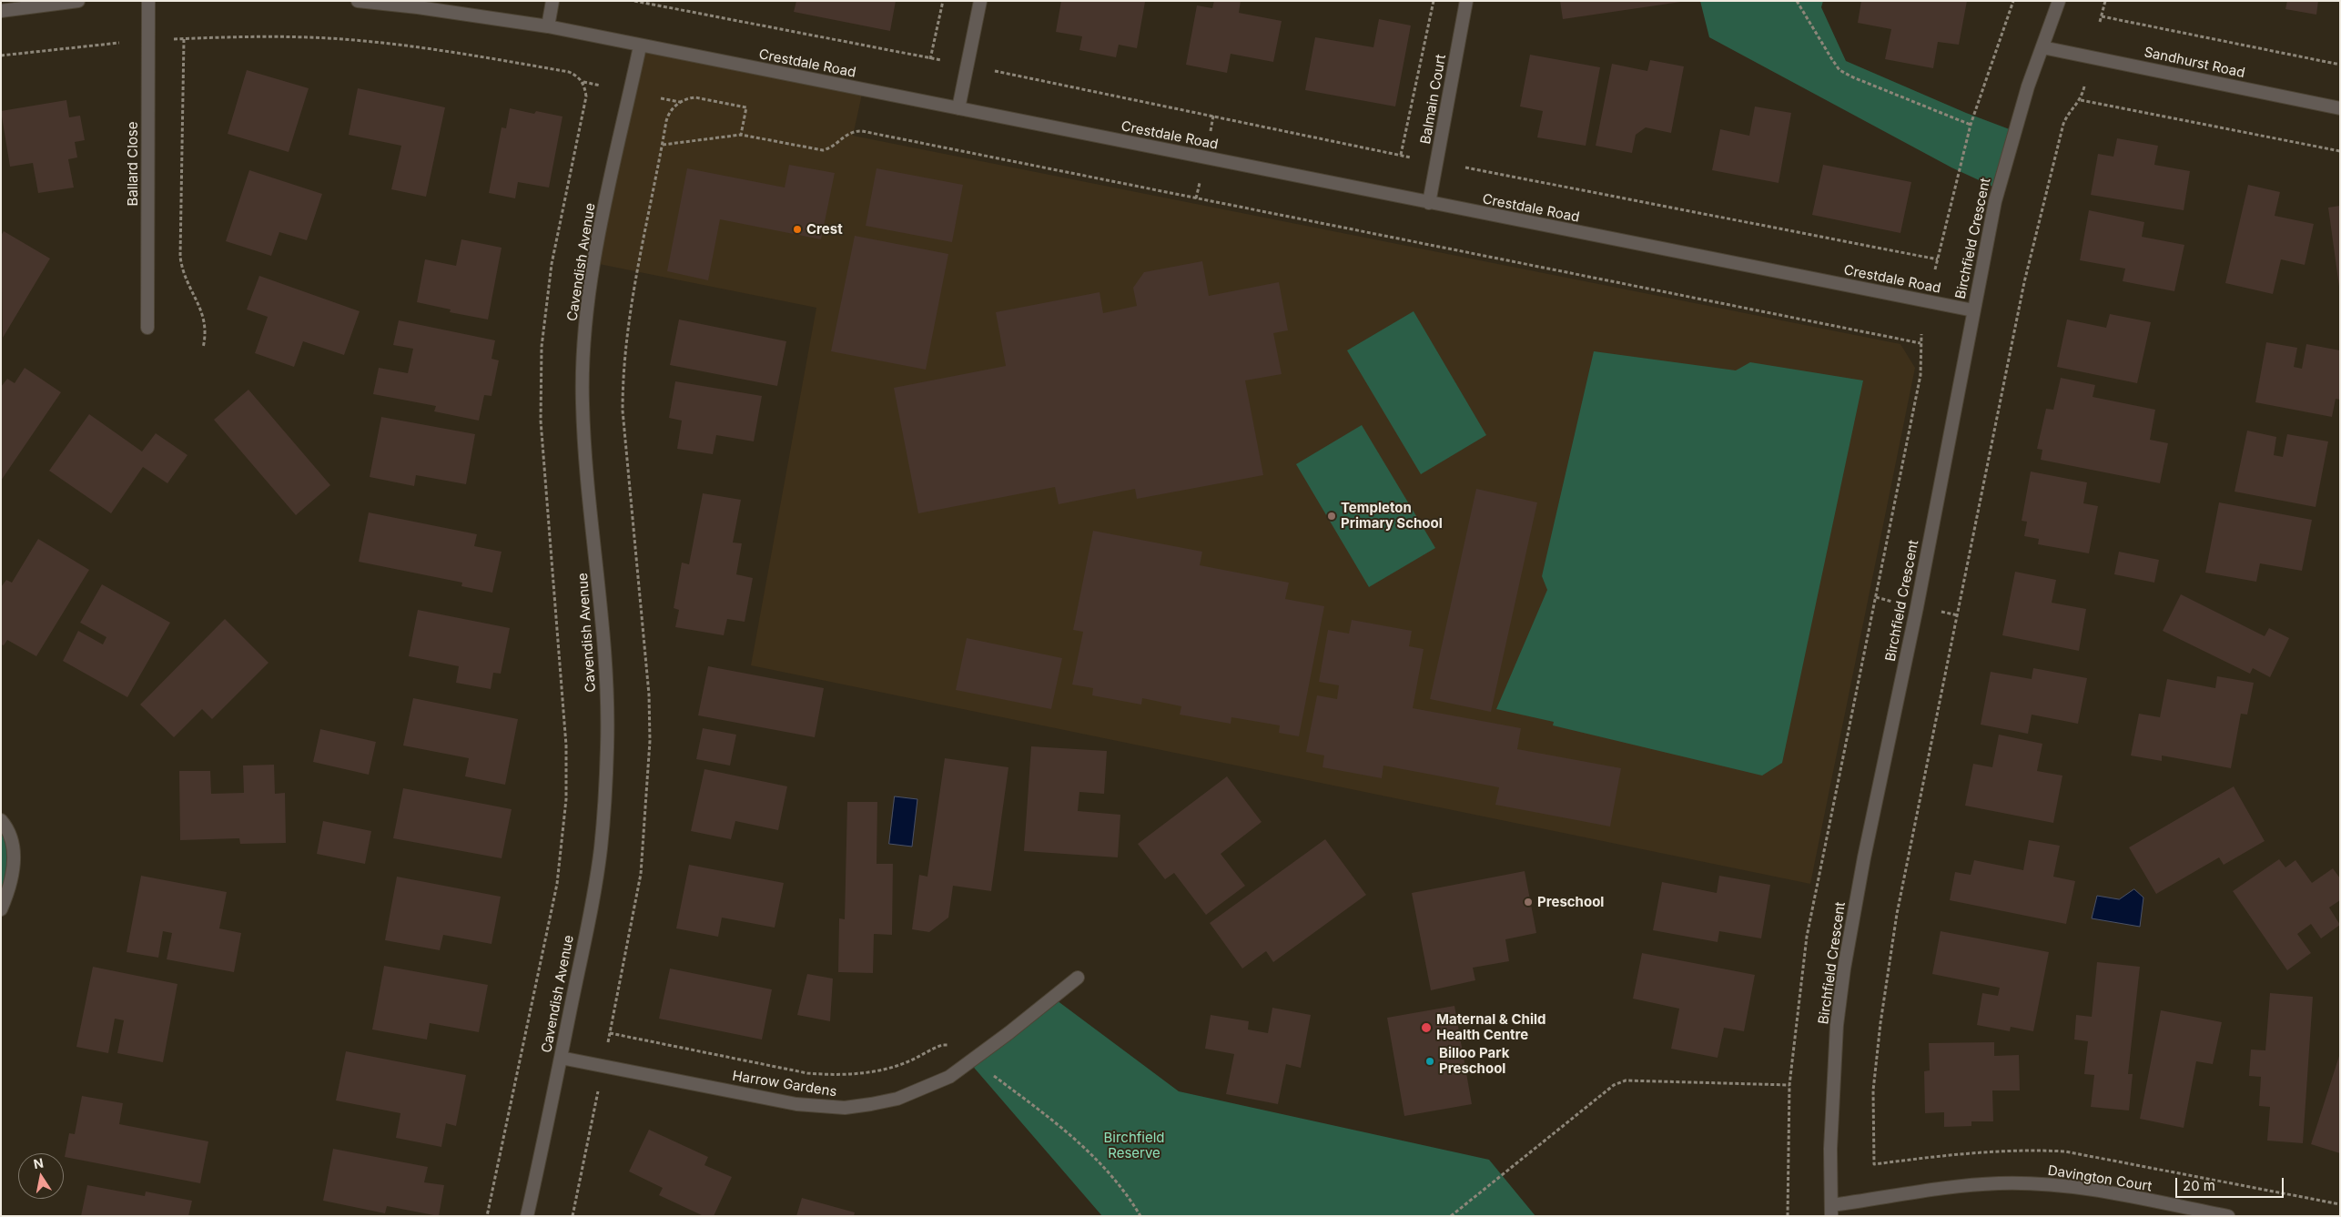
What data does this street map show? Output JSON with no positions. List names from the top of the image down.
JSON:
{
  "streets": {
    "street": [
      "Sandhurst Road",
      "Crestdale Road",
      "Balmain Court",
      "Ballard Close",
      "Birchfield Crescent",
      "Cavendish Avenue",
      "Harrow Gardens",
      "Davington Court"
    ]
  },
  "crossings": [
    ["Sandhurst Road", "Birchfield Crescent"],
    ["Crestdale Road", "Balmain Court"],
    ["Crestdale Road", "Birchfield Crescent"],
    ["Crestdale Road", "Cavendish Avenue"],
    ["Birchfield Crescent", "Davington Court"],
    ["Cavendish Avenue", "Harrow Gardens"]
  ],
  "parks": ["Birchfield Reserve"],
  "places": [
    "Crest",
    "Templeton Primary School",
    "Preschool",
    "Maternal & Child Health Centre",
    "Billoo Park Preschool"
  ],
  "scale_bar": "20 m",
  "north": "top"
}
